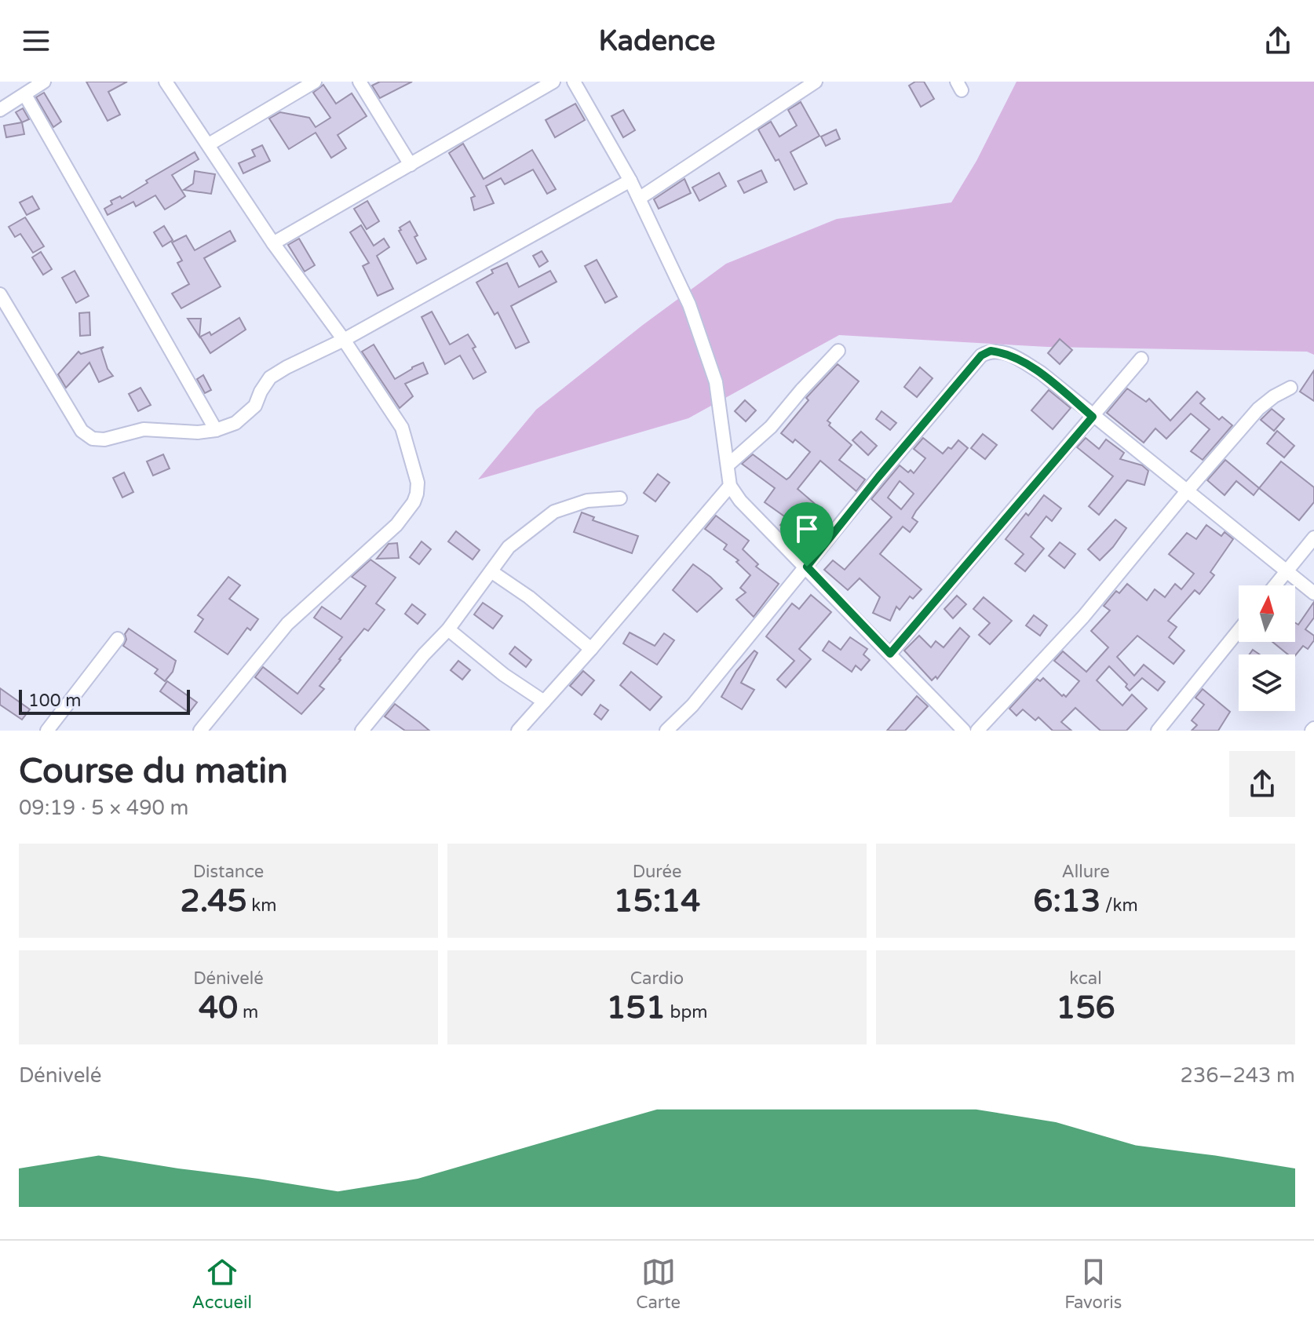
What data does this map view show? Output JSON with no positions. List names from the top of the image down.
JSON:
{
  "scale_bar": "100 m",
  "north": "top",
  "page": {
    "header": "Kadence",
    "scale": "100 m",
    "heading": ["Course du matin", "09:19 · 5 × 490 m"],
    "stats": [
      ["Distance", "2.45 km"],
      ["Durée", "15:14"],
      ["Allure", "6:13 /km"],
      ["Dénivelé", "40 m"],
      ["Cardio", "151 bpm"],
      ["kcal", "156"]
    ],
    "chart": ["Dénivelé", "236–243 m"],
    "tabs": ["Accueil", "Carte", "Favoris"]
  }
}
